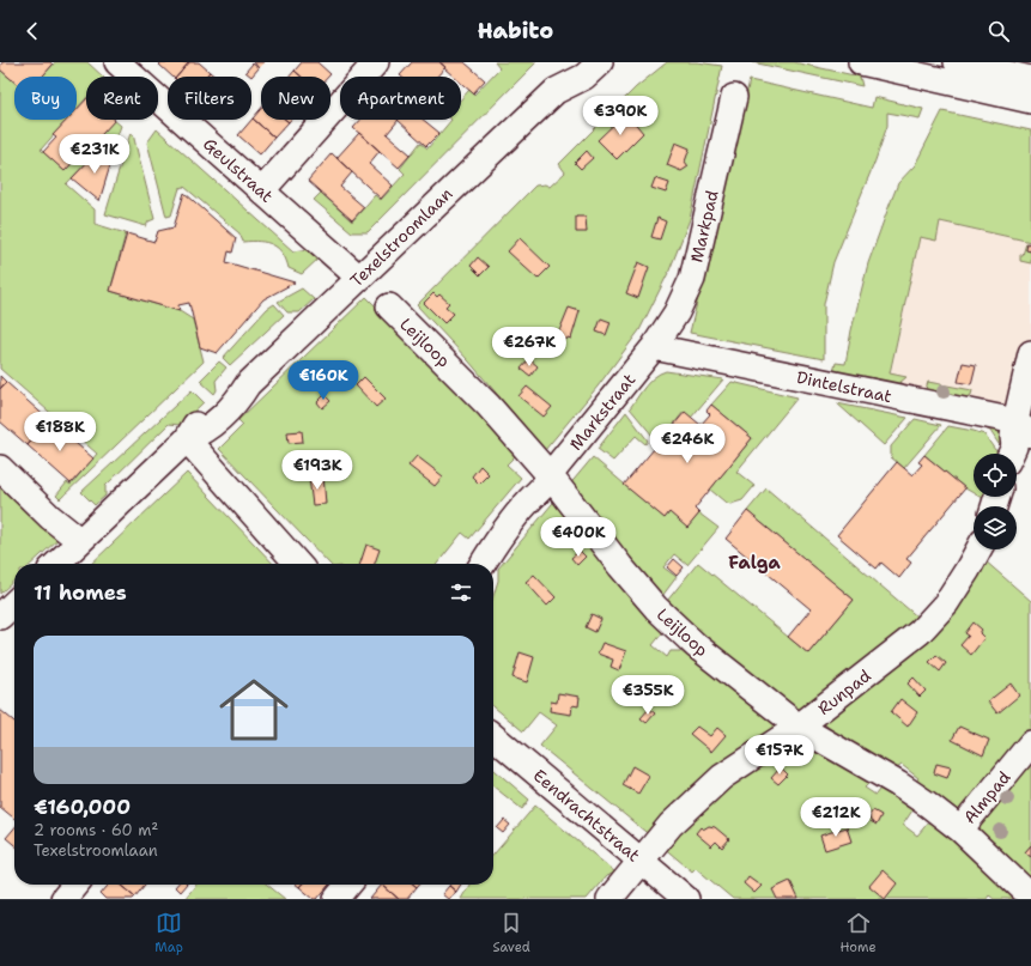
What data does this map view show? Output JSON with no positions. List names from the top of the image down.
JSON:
{
  "streets": {
    "street": [
      "Geulstraat",
      "Markpad",
      "Texelstroomlaan",
      "Leijloop",
      "Dintelstraat",
      "Markstraat",
      "Runpad",
      "Almpad",
      "Eendrachtstraat"
    ]
  },
  "crossings": [
    ["Geulstraat", "Texelstroomlaan"],
    ["Markpad", "Dintelstraat"],
    ["Markpad", "Markstraat"],
    ["Leijloop", "Markstraat"],
    ["Leijloop", "Runpad"],
    ["Leijloop", "Almpad"],
    ["Dintelstraat", "Markstraat"],
    ["Runpad", "Eendrachtstraat"]
  ],
  "districts": ["Falga"],
  "page": {
    "header": "Habito",
    "chip": [
      "Buy",
      "Rent",
      "Filters",
      "New",
      "Apartment"
    ],
    "price": [
      "€390K",
      "€231K",
      "€267K",
      "€160K",
      "€188K",
      "€246K",
      "€193K",
      "€400K",
      "€355K",
      "€157K",
      "€212K"
    ],
    "heading": "11 homes",
    "list": [
      {
        "name": "€160,000",
        "note": "2 rooms · 60 m² · Texelstroomlaan"
      }
    ],
    "tabs": ["Map", "Saved", "Home"]
  }
}
